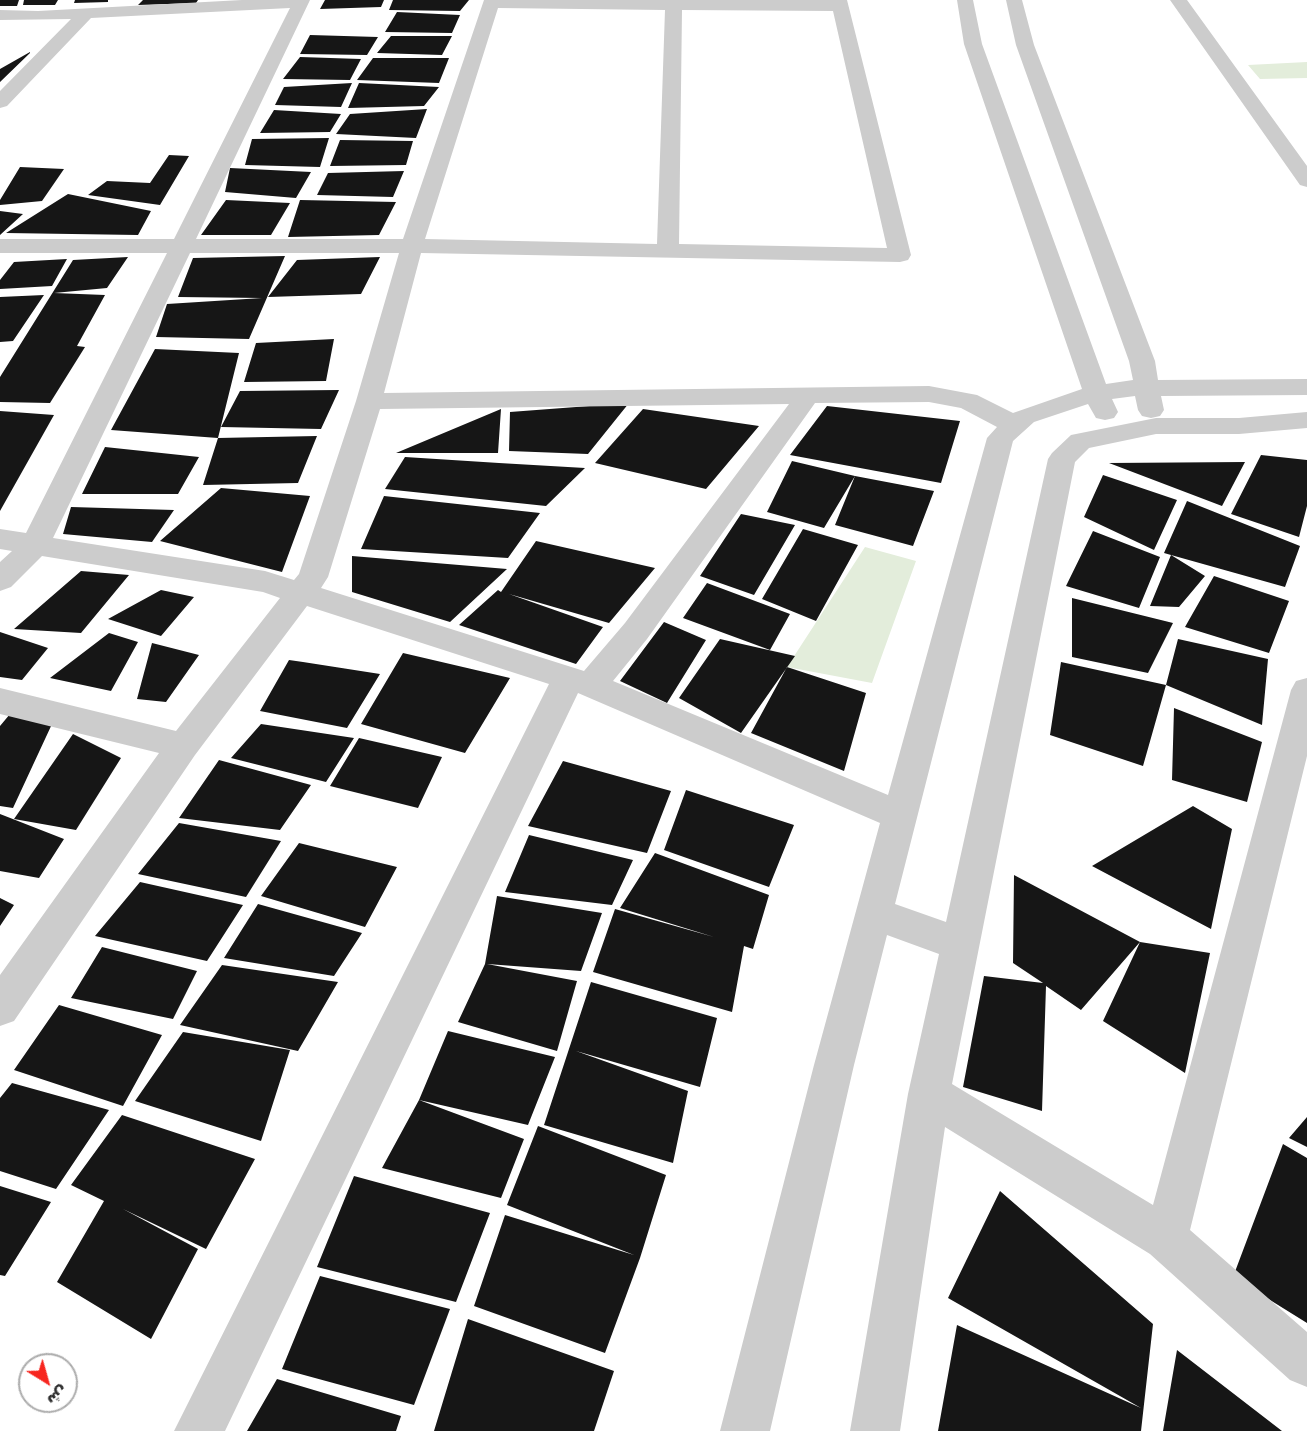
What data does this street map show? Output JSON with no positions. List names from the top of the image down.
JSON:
{
  "north": "bottom right"
}
